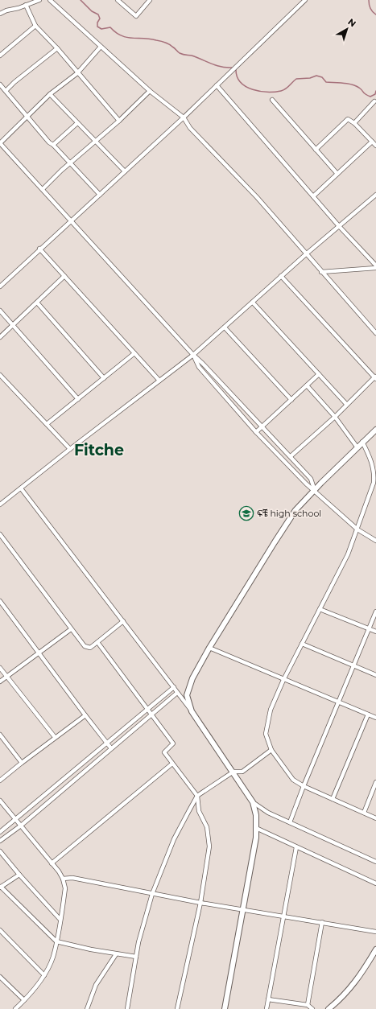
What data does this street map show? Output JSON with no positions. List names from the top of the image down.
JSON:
{
  "districts": ["Fitche"],
  "places": {
    "school or university": ["ፍቼ high school"]
  },
  "north": "top right"
}
